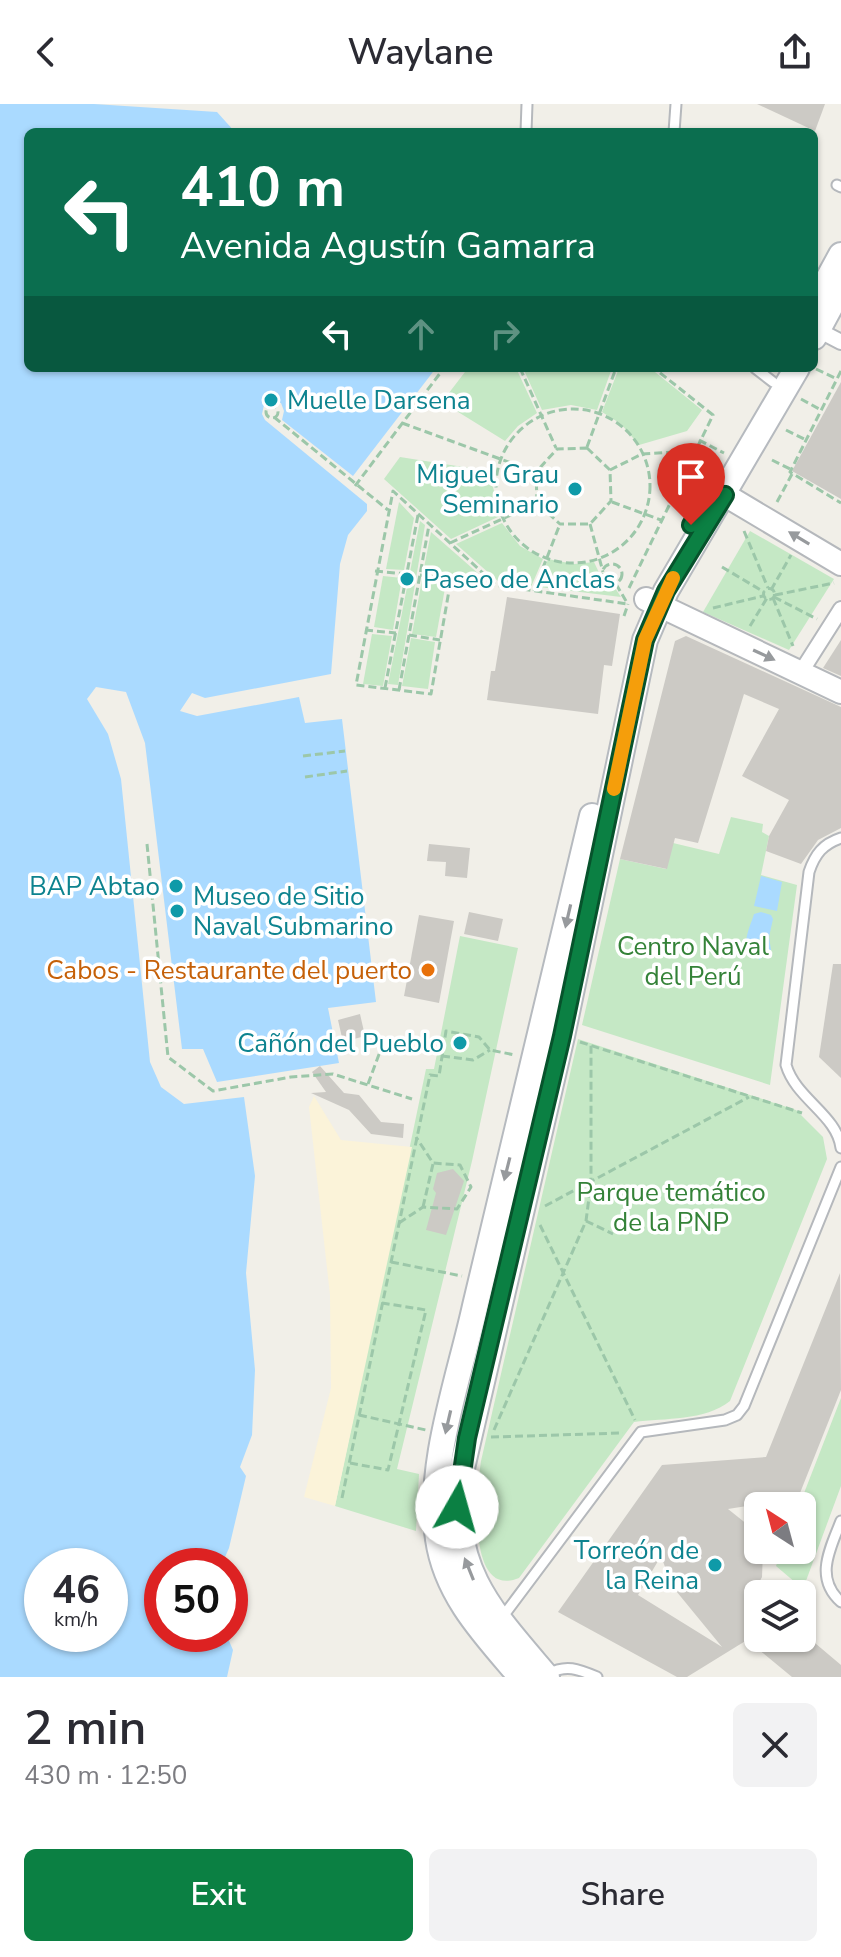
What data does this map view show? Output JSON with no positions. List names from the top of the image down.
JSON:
{
  "parks": ["Centro Naval del Perú", "Parque temático de la PNP"],
  "places": [
    "Muelle Darsena",
    "Miguel Grau Seminario",
    "Paseo de Anclas",
    "BAP Abtao",
    "Museo de Sitio Naval Submarino",
    "Cabos - Restaurante del puerto",
    "Cañón del Pueblo",
    "Torreón de la Reina"
  ],
  "north": "top left",
  "page": {
    "header": "Waylane",
    "turn": ["410 m", "Avenida Agustín Gamarra"],
    "speed": "46 km/h",
    "limit": "50",
    "heading": ["2 min", "430 m · 12:50"],
    "buttons": ["Exit", "Share"]
  }
}
